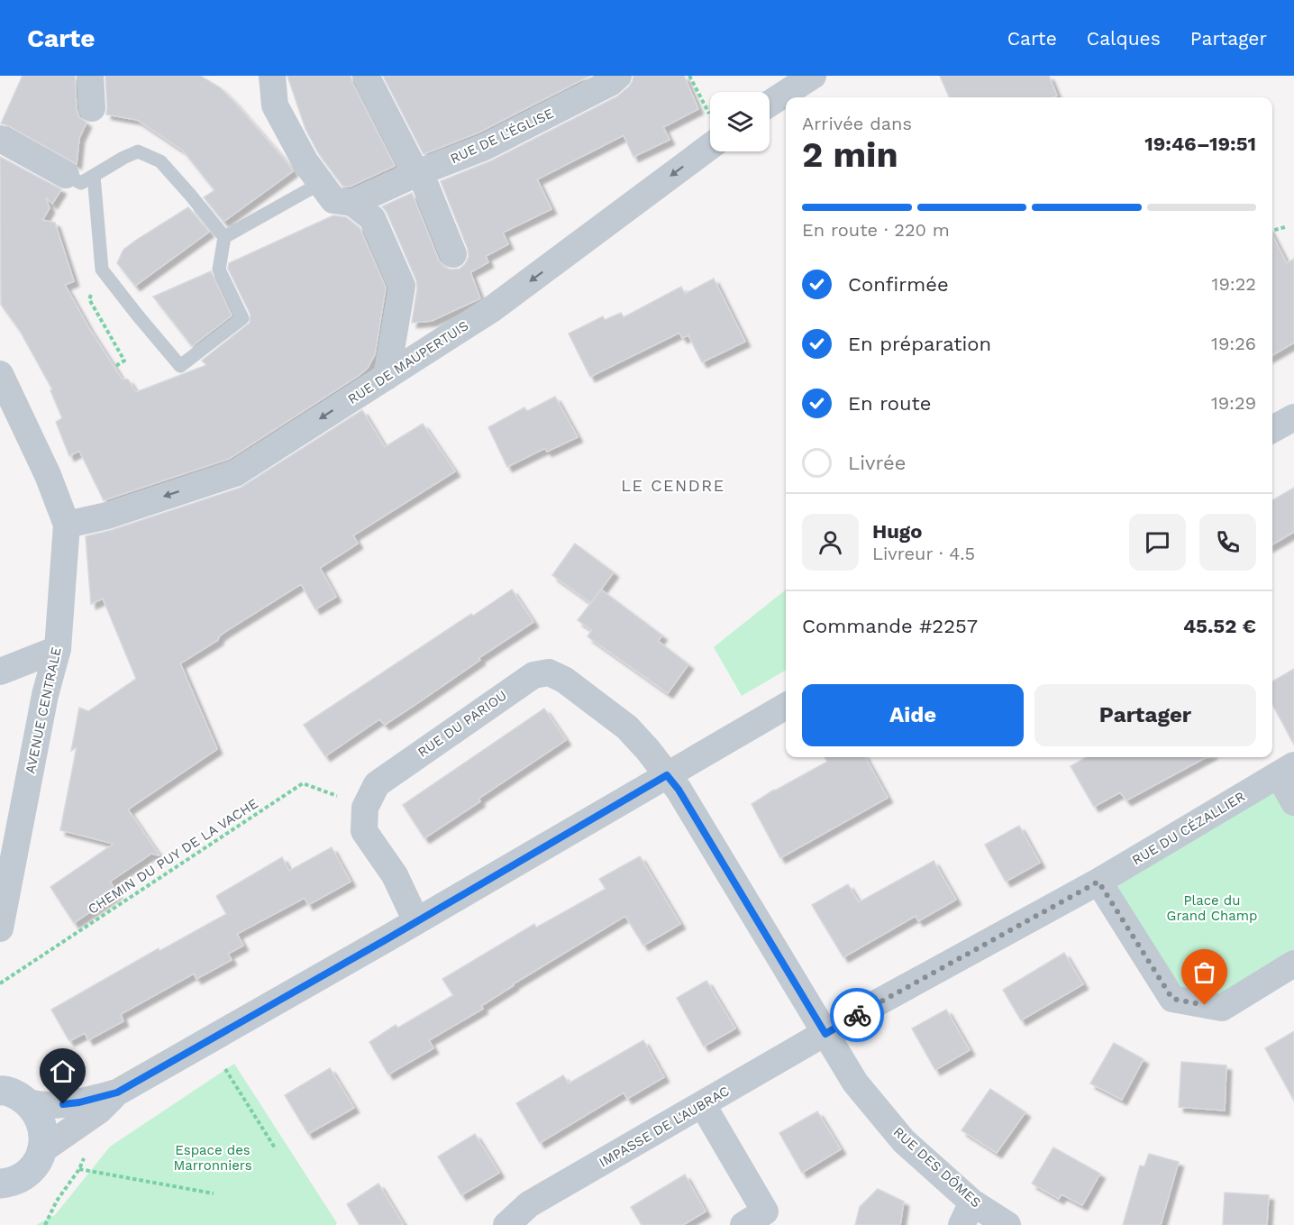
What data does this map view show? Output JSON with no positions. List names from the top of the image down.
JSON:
{
  "streets": {
    "street": [
      "RUE DE L'ÉGLISE",
      "RUE DE MAUPERTUIS",
      "AVENUE CENTRALE",
      "RUE DU PARIOU",
      "RUE DU CÉZALLIER",
      "IMPASSE DE L'AUBRAC",
      "RUE DES DÔMES"
    ],
    "path": ["CHEMIN DU PUY DE LA VACHE"]
  },
  "crossings": [
    ["RUE DE MAUPERTUIS", "AVENUE CENTRALE"],
    ["RUE DU PARIOU", "CHEMIN DU PUY DE LA VACHE"],
    ["RUE DU PARIOU", "RUE DES DÔMES"],
    ["RUE DU CÉZALLIER", "IMPASSE DE L'AUBRAC"],
    ["RUE DU CÉZALLIER", "RUE DES DÔMES"],
    ["IMPASSE DE L'AUBRAC", "RUE DES DÔMES"]
  ],
  "one_way": ["RUE DE MAUPERTUIS"],
  "districts": ["LE CENDRE"],
  "parks": ["Place du Grand Champ", "Espace des Marronniers"],
  "page": {
    "header": "Carte",
    "nav": ["Carte", "Calques", "Partager"],
    "heading": ["2 min", "Arrivée dans", "19:46–19:51"],
    "panel": [
      "Hugo",
      "Livreur · 4.5",
      "Commande #2257",
      "45.52 €"
    ],
    "bar": "En route · 220 m",
    "list": [
      ["Confirmée", "19:22"],
      ["En préparation", "19:26"],
      ["En route", "19:29"],
      "Livrée"
    ],
    "buttons": ["Aide", "Partager"]
  }
}
